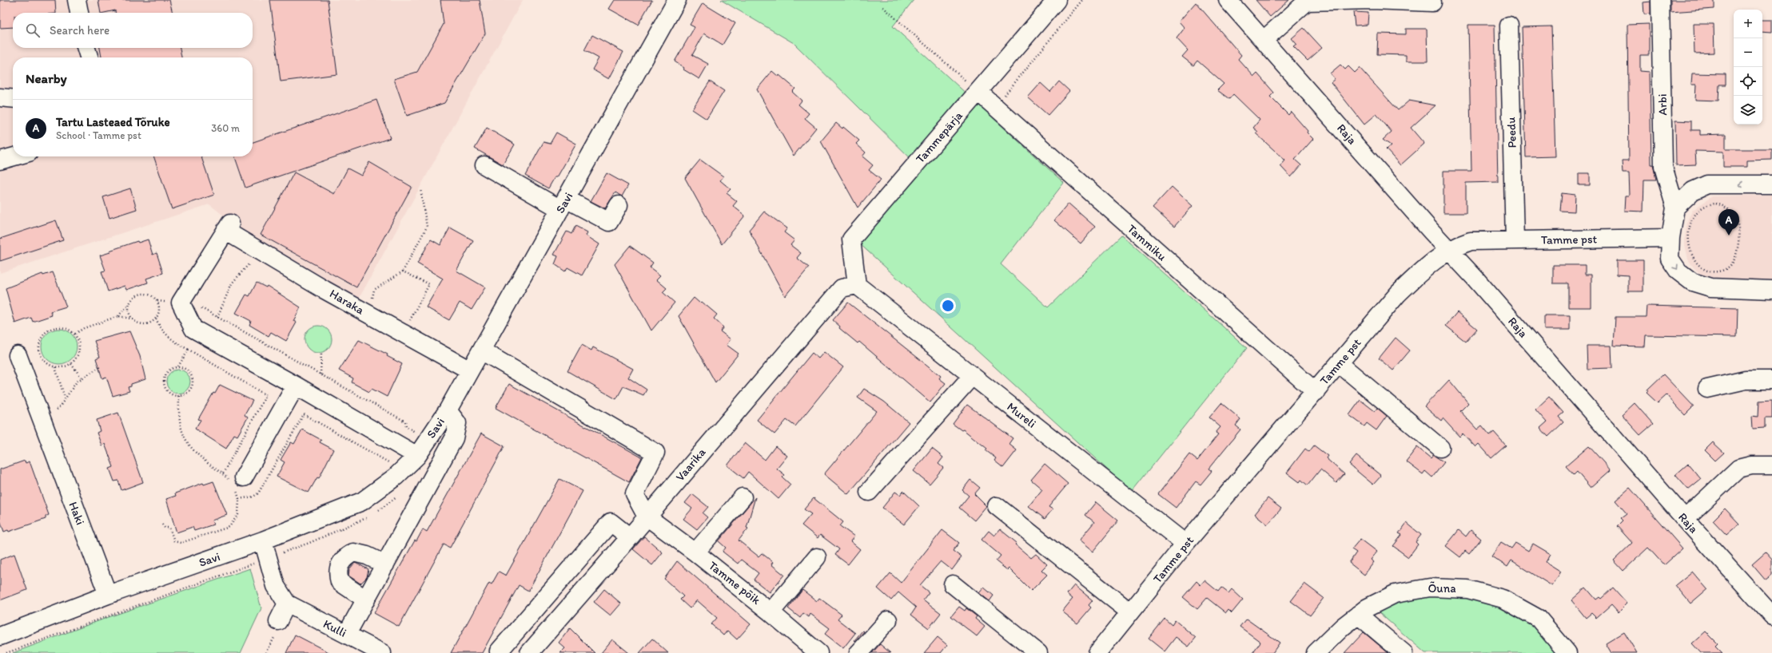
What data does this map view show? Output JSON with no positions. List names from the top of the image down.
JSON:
{
  "streets": {
    "street": [
      "Arbi",
      "Peedu",
      "Raja",
      "Tammepärja",
      "Savi",
      "Tamme pst",
      "Tammiku",
      "Haraka",
      "Mureli",
      "Vaarika",
      "Haki",
      "Tamme põik",
      "Õuna",
      "Kulli"
    ]
  },
  "crossings": [
    ["Peedu", "Tamme pst"],
    ["Raja", "Tamme pst"],
    ["Tammepärja", "Tammiku"],
    ["Tammepärja", "Mureli"],
    ["Tammepärja", "Vaarika"],
    ["Savi", "Haraka"],
    ["Savi", "Haki"],
    ["Tamme pst", "Tammiku"],
    ["Tamme pst", "Mureli"],
    ["Mureli", "Vaarika"],
    ["Vaarika", "Tamme põik"]
  ],
  "page": {
    "map_buttons": ["+", "−"],
    "search": "Search here",
    "heading": "Nearby",
    "list": [
      {
        "mark": "A",
        "name": "Tartu Lasteaed Tõruke",
        "note": "School · Tamme pst",
        "value": "360 m"
      }
    ],
    "pins": "A"
  }
}
